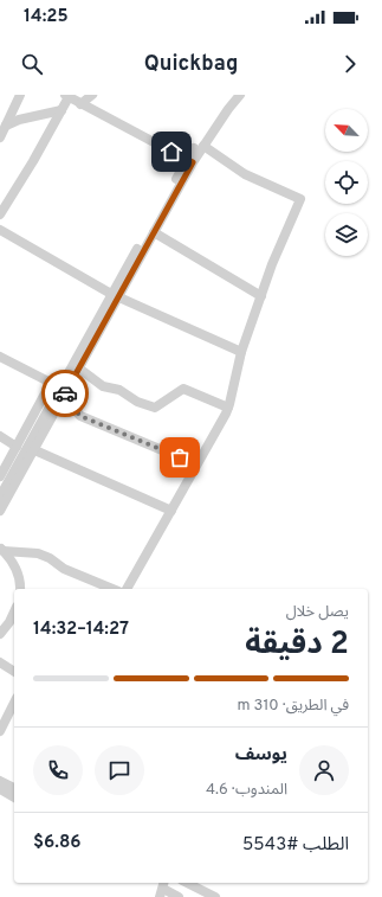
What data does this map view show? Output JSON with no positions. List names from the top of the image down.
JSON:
{
  "north": "top left",
  "page": {
    "status": "14:25",
    "header": "Quickbag",
    "heading": ["2 دقيقة", "يصل خلال", "14:27–14:32"],
    "panel": [
      "يوسف",
      "المندوب · 4.6",
      "الطلب #5543",
      "$6.86"
    ],
    "bar": "في الطريق · 310 m"
  }
}
